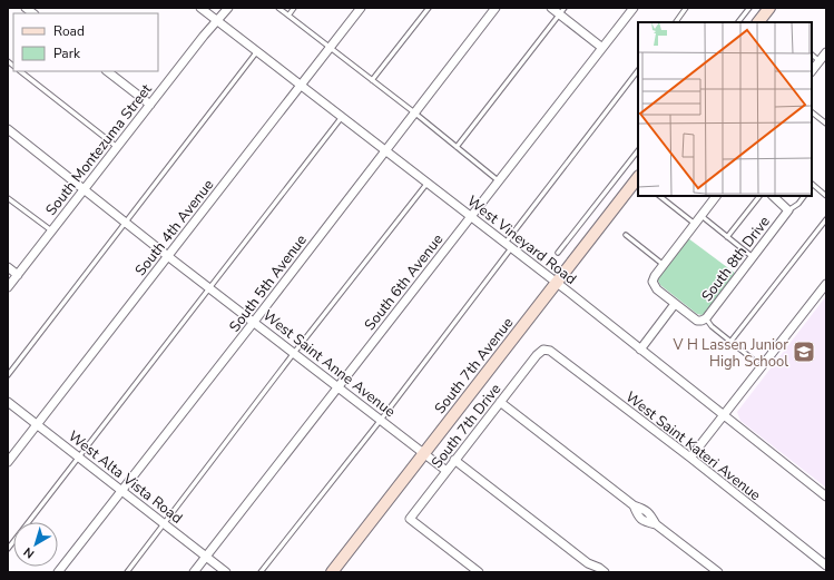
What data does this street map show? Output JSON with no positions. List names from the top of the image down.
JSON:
{
  "streets": {
    "main road": ["South 7th Avenue"],
    "street": [
      "South Montezuma Street",
      "South 4th Avenue",
      "West Vineyard Road",
      "South 8th Drive",
      "South 6th Avenue",
      "South 5th Avenue",
      "West Saint Anne Avenue",
      "South 7th Drive",
      "West Saint Kateri Avenue",
      "West Alta Vista Road"
    ]
  },
  "crossings": [
    ["South Montezuma Street", "West Vineyard Road"],
    ["South Montezuma Street", "West Saint Anne Avenue"],
    ["South 4th Avenue", "West Vineyard Road"],
    ["South 4th Avenue", "West Saint Anne Avenue"],
    ["South 4th Avenue", "West Alta Vista Road"],
    ["West Vineyard Road", "South 6th Avenue"],
    ["West Vineyard Road", "South 5th Avenue"],
    ["West Vineyard Road", "South 7th Avenue"],
    ["South 6th Avenue", "West Saint Anne Avenue"],
    ["South 6th Avenue", "West Alta Vista Road"],
    ["South 5th Avenue", "West Saint Anne Avenue"],
    ["South 5th Avenue", "West Alta Vista Road"],
    ["West Saint Anne Avenue", "South 7th Avenue"],
    ["West Saint Anne Avenue", "South 7th Drive"],
    ["South 7th Drive", "West Saint Kateri Avenue"]
  ],
  "places": {
    "school or university": ["V H Lassen Junior High School"]
  },
  "legend": ["Road", "Park"],
  "north": "bottom left"
}
